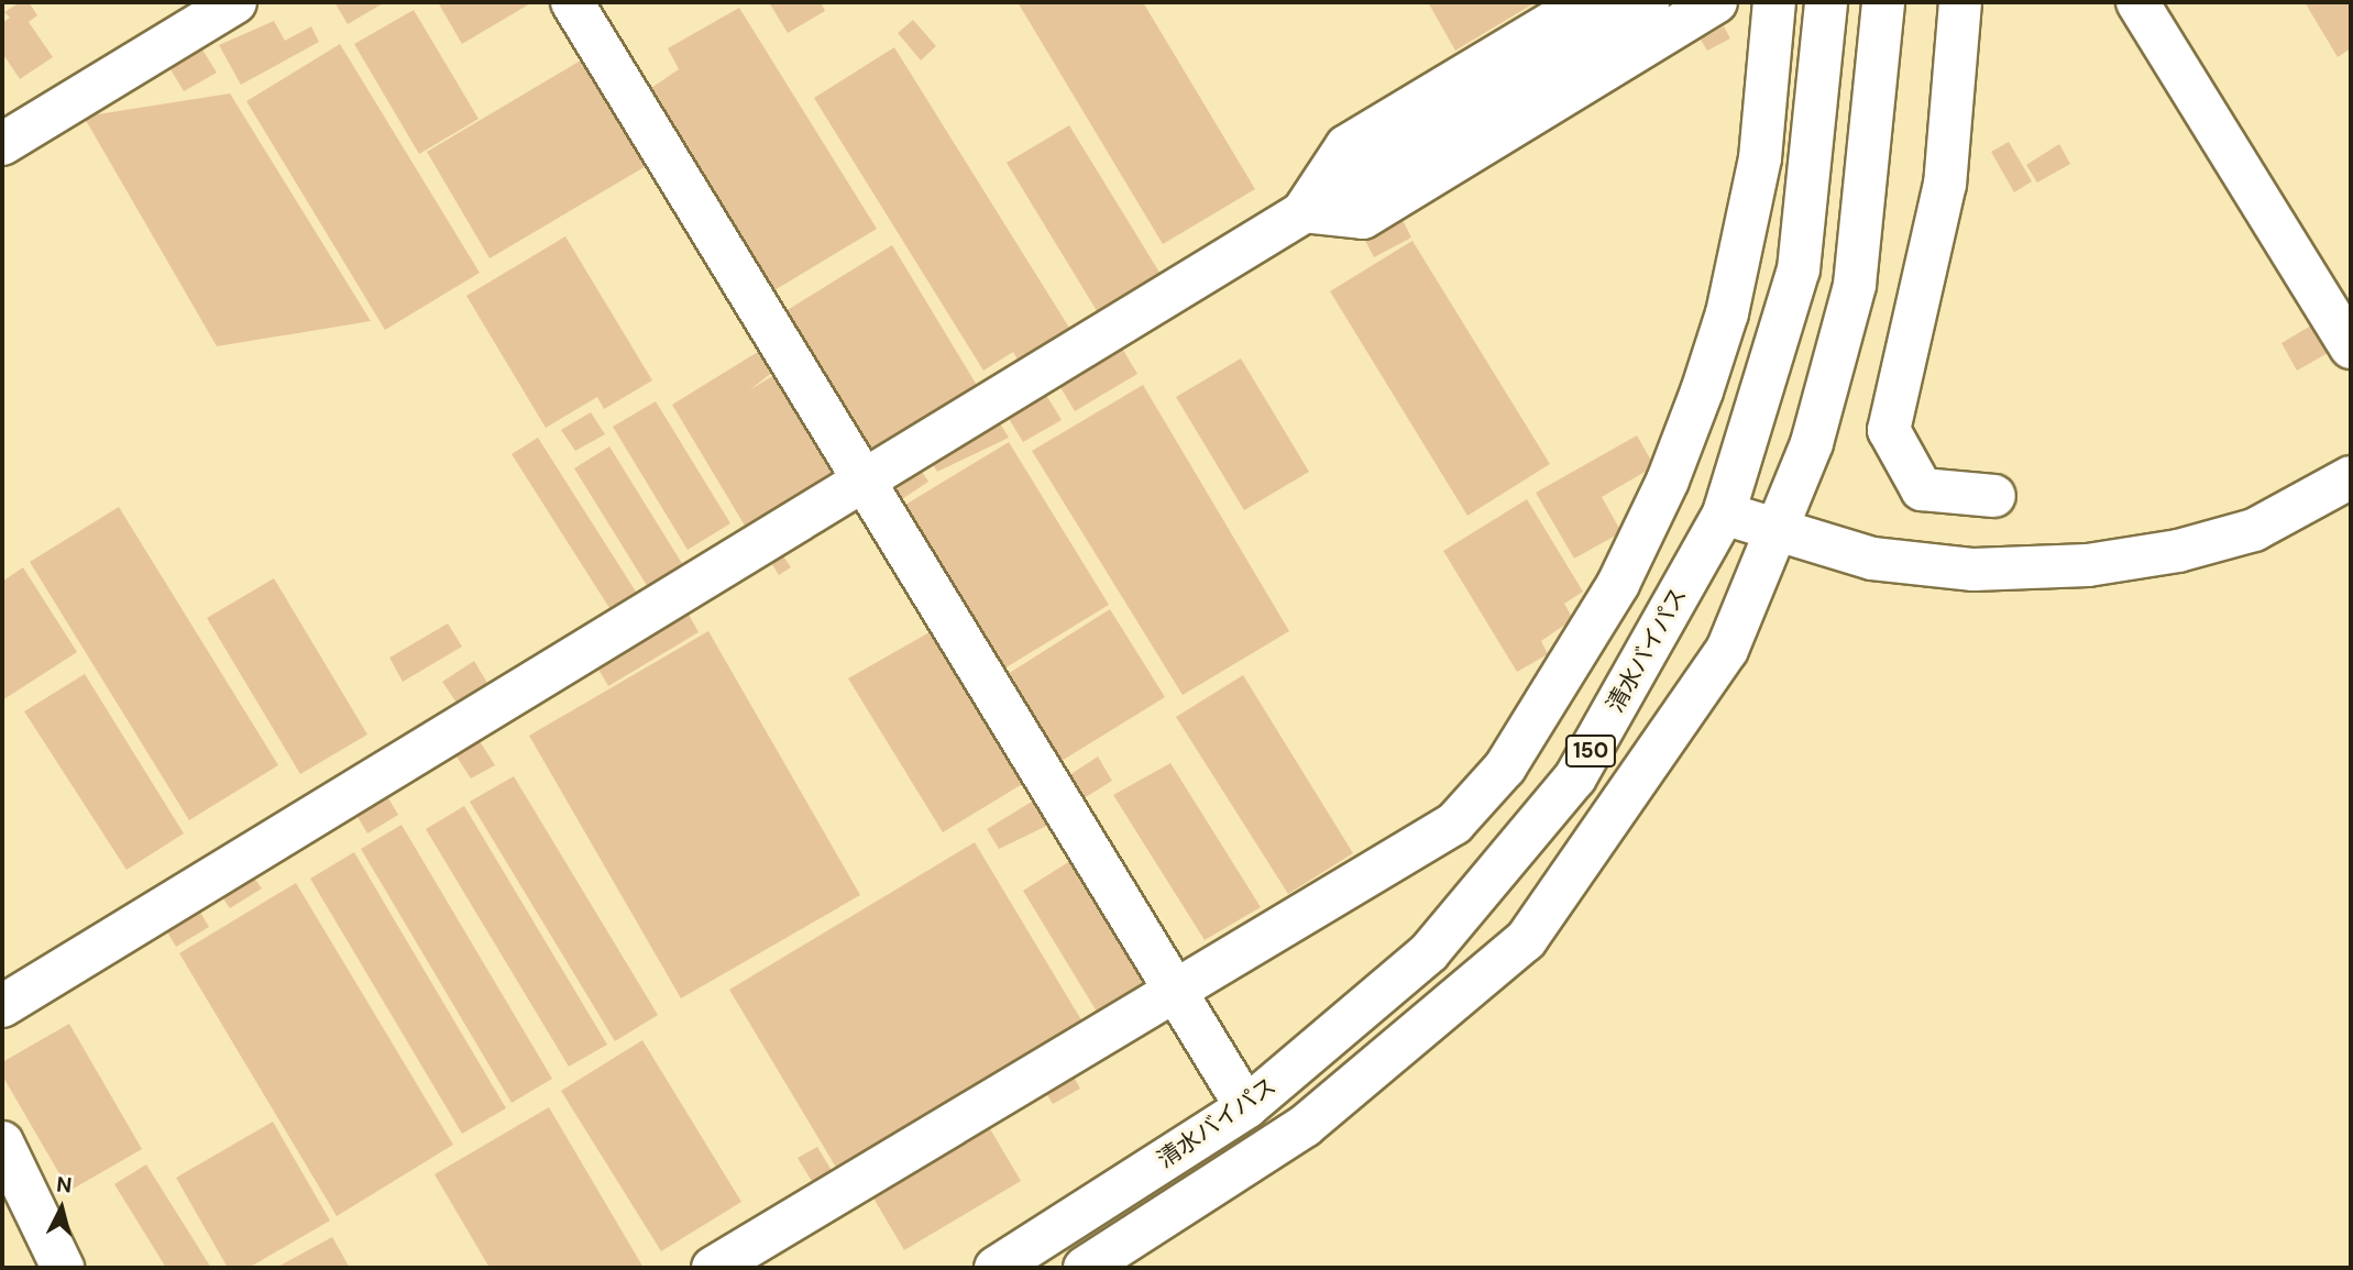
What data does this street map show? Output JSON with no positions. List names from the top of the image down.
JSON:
{
  "streets": {
    "main road": ["清水バイパス", "150"]
  },
  "north": "top"
}
